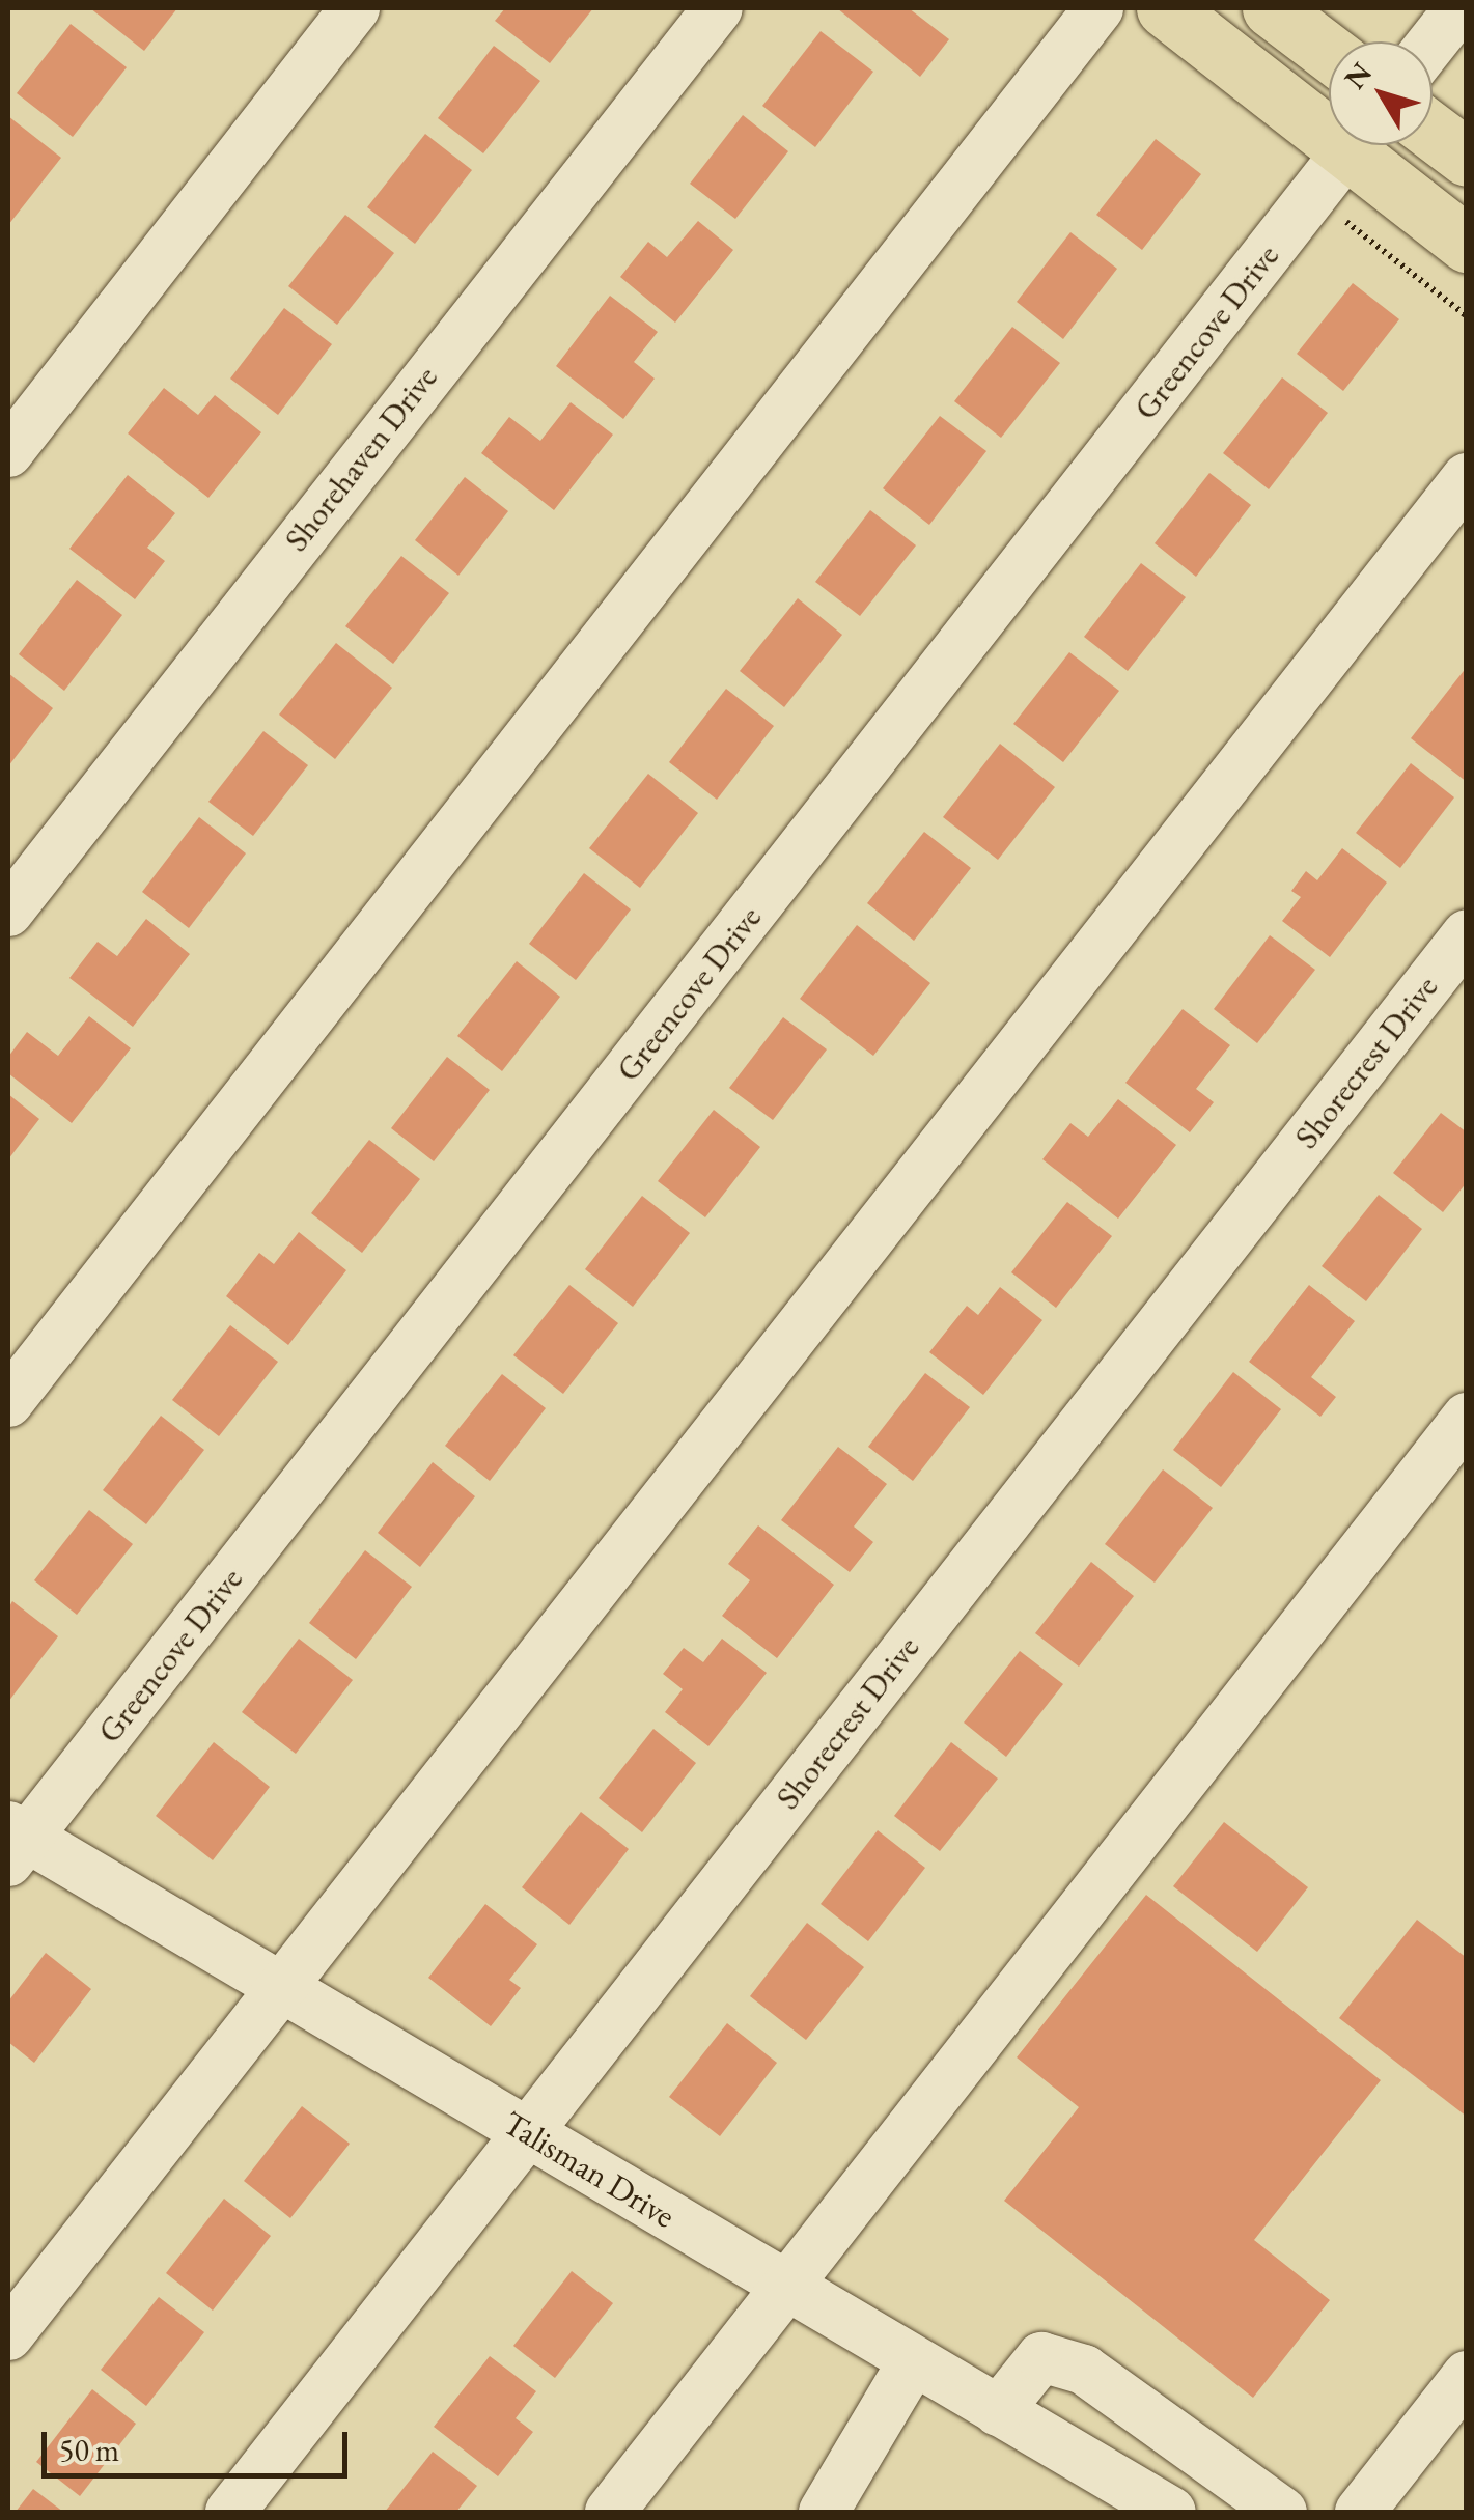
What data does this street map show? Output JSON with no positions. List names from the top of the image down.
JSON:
{
  "streets": {
    "street": [
      "Greencove Drive",
      "Shorehaven Drive",
      "Shorecrest Drive",
      "Talisman Drive"
    ]
  },
  "crossings": [
    ["Greencove Drive", "Talisman Drive"],
    ["Shorecrest Drive", "Talisman Drive"]
  ],
  "scale_bar": "50 m",
  "north": "top left"
}
